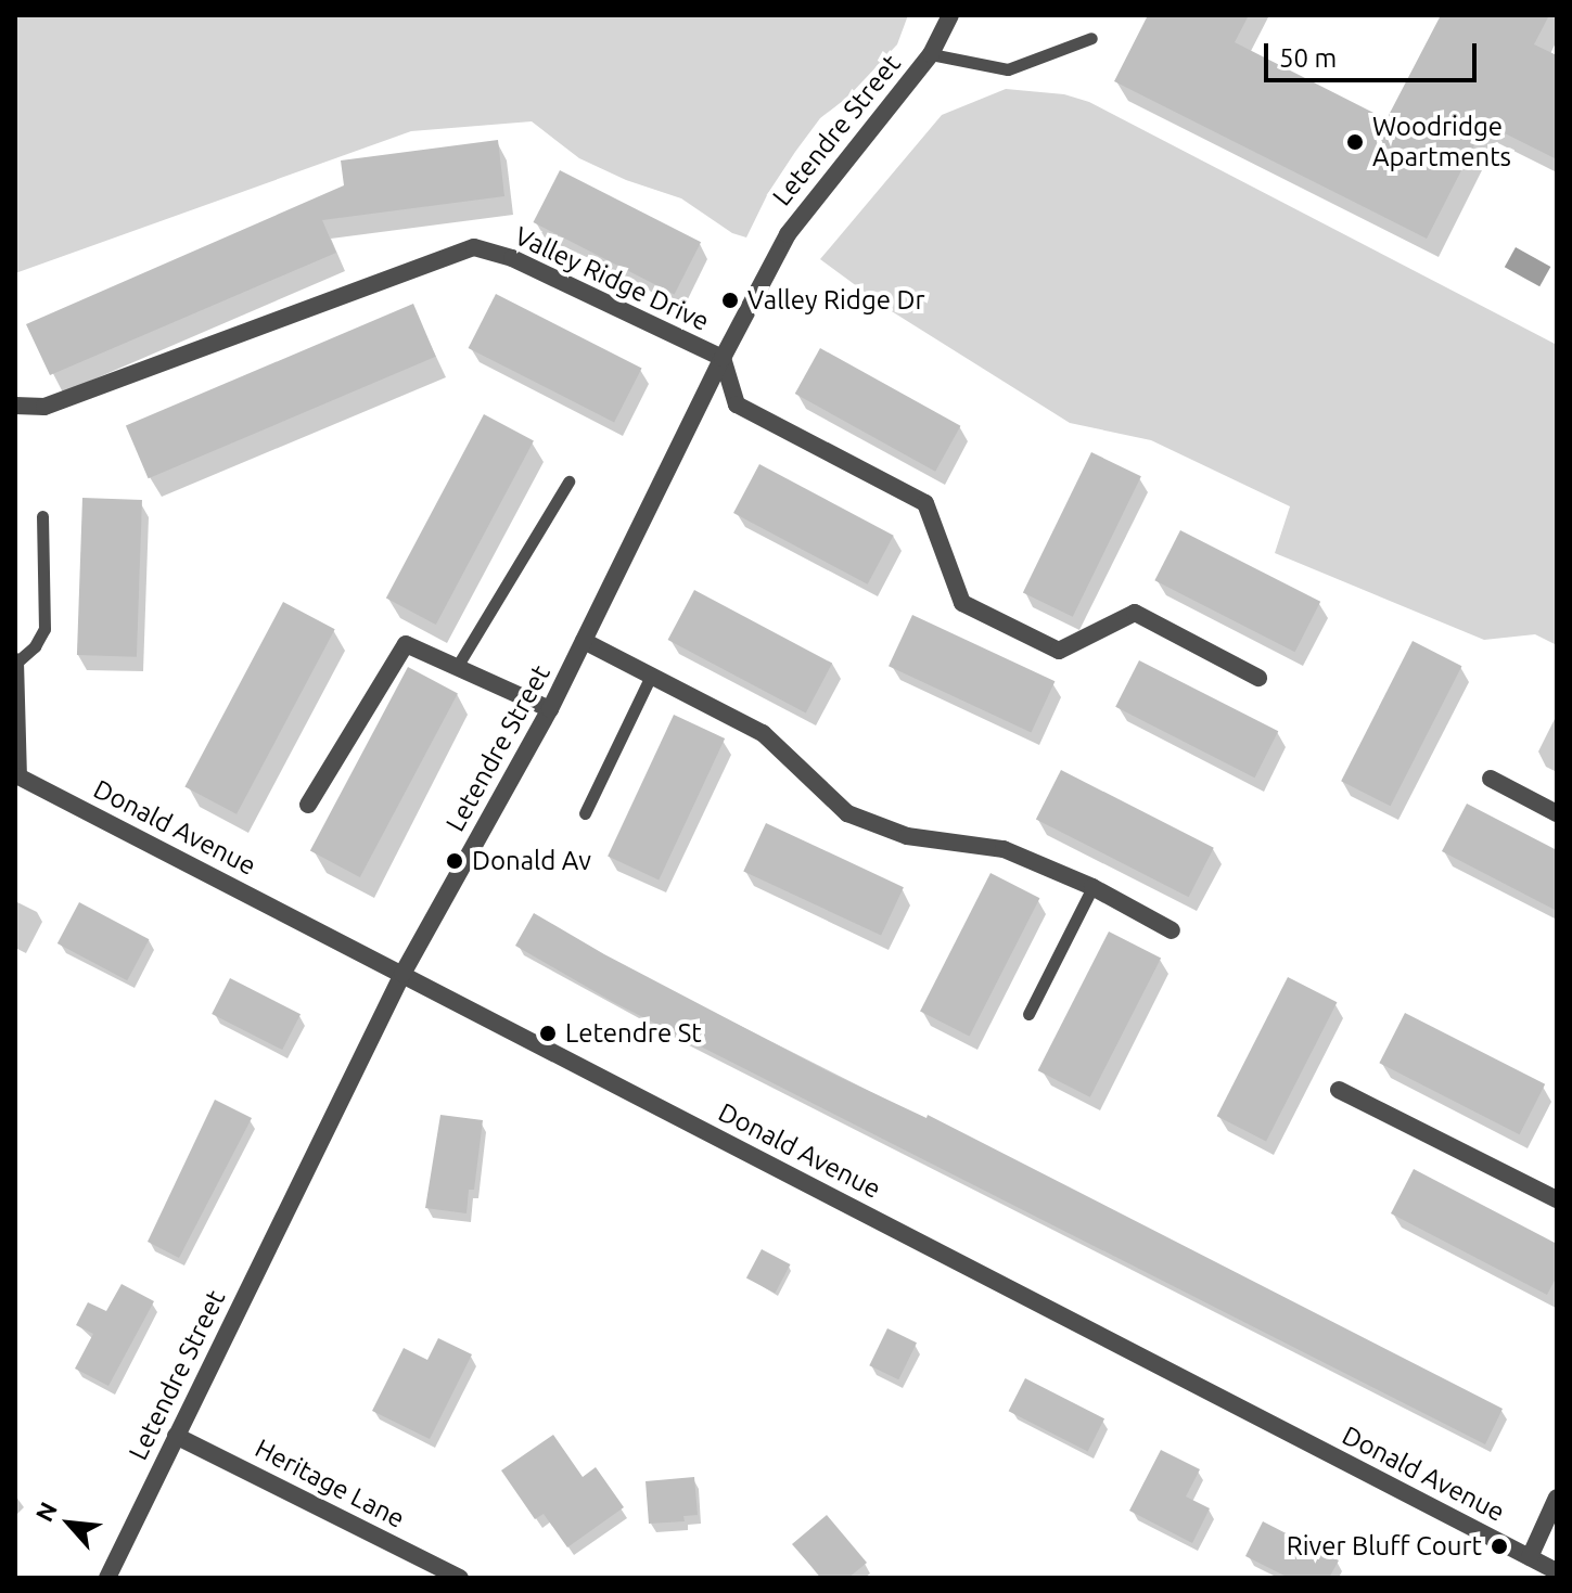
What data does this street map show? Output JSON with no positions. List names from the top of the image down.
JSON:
{
  "streets": {
    "street": [
      "Letendre Street",
      "Valley Ridge Drive",
      "Donald Avenue",
      "Heritage Lane"
    ]
  },
  "crossings": [
    ["Letendre Street", "Valley Ridge Drive"],
    ["Letendre Street", "Donald Avenue"],
    ["Letendre Street", "Heritage Lane"]
  ],
  "places": [
    "Woodridge Apartments",
    "Valley Ridge Dr",
    "Donald Av",
    "Letendre St",
    "River Bluff Court"
  ],
  "scale_bar": "50 m",
  "north": "top left"
}
